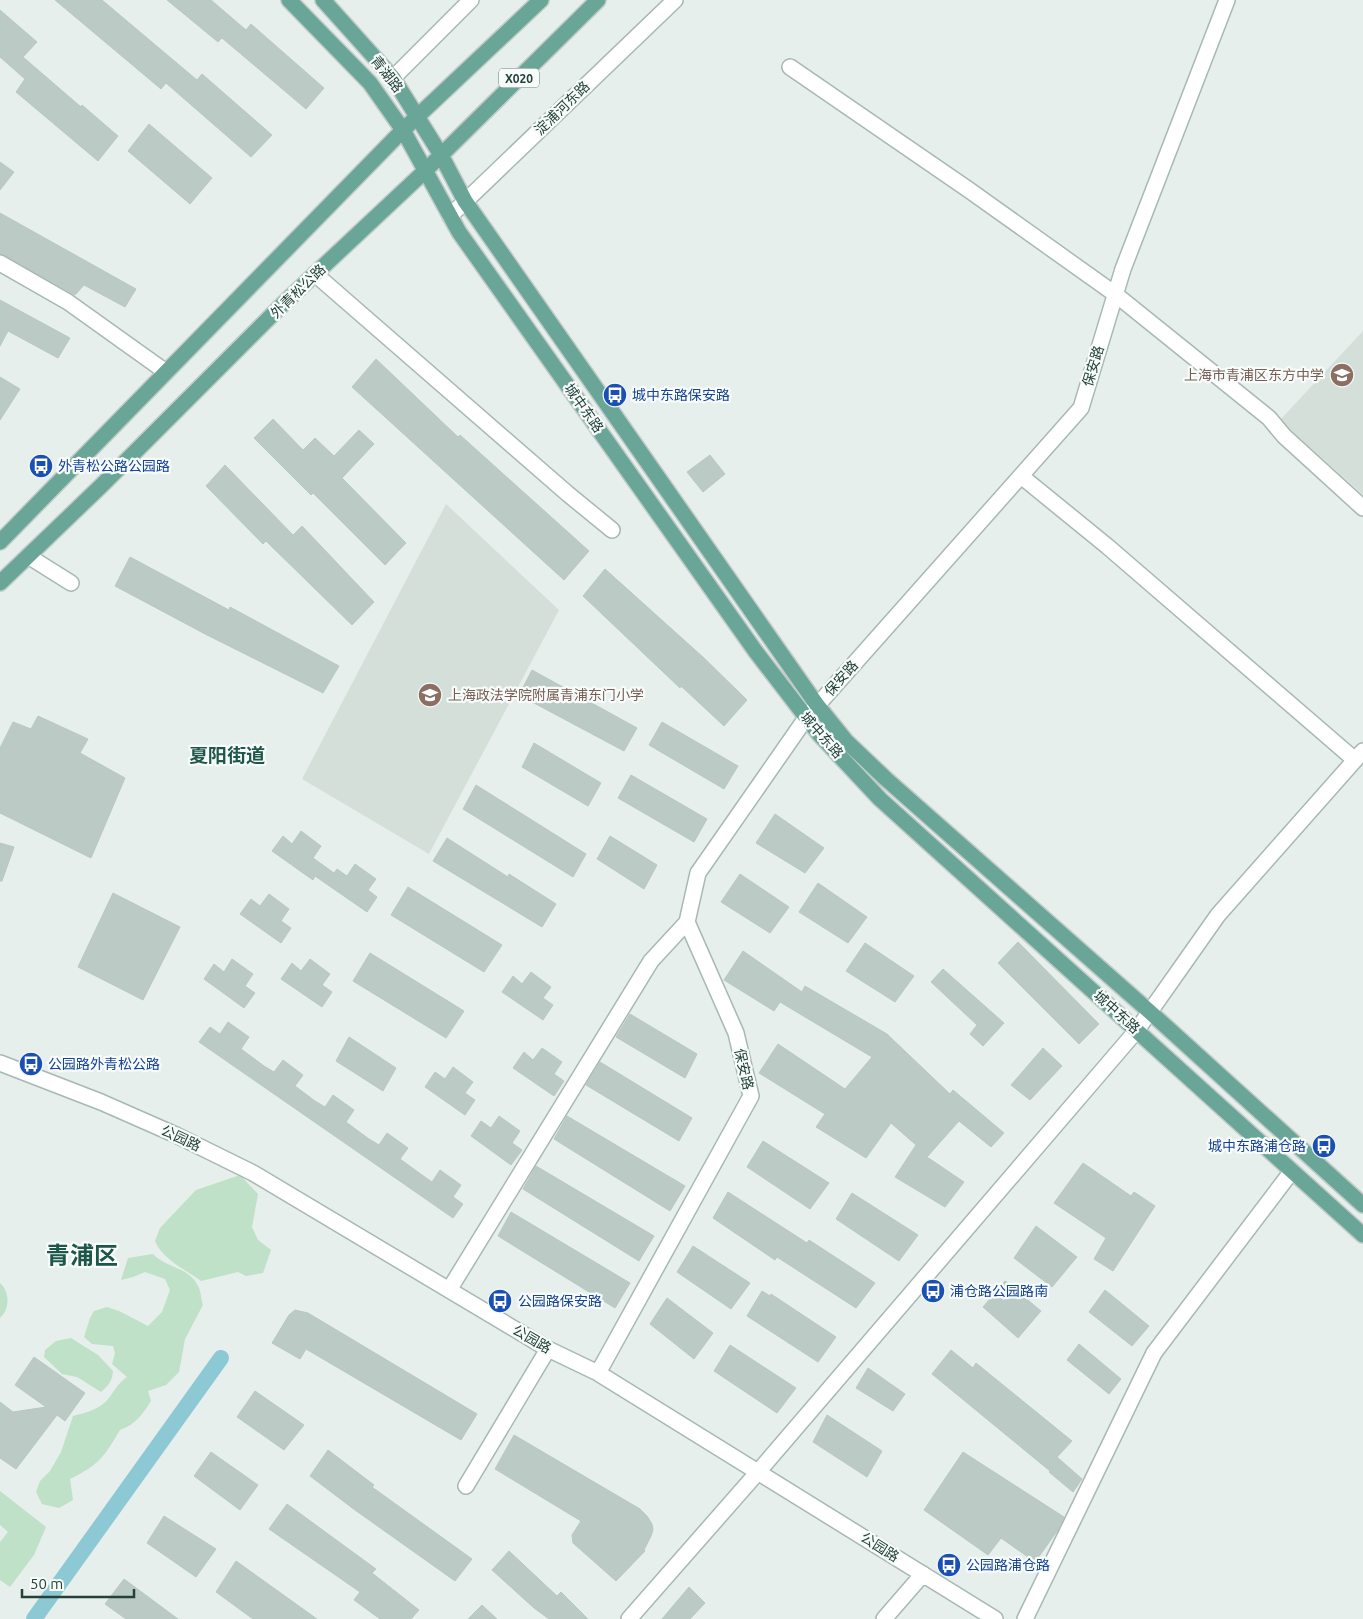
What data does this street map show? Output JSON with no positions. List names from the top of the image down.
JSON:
{
  "streets": {
    "main road": [
      "青湖路",
      "X020",
      "外青松公路",
      "城中东路"
    ],
    "street": ["淀浦河东路", "保安路", "公园路"]
  },
  "crossings": [
    ["青湖路", "外青松公路"],
    ["青湖路", "城中东路"],
    ["淀浦河东路", "城中东路"],
    ["外青松公路", "城中东路"],
    ["保安路", "城中东路"],
    ["保安路", "公园路"]
  ],
  "districts": ["夏阳街道", "青浦区"],
  "places": {
    "school or university": ["上海市青浦区东方中学", "上海政法学院附属青浦东门小学"],
    "bus stop": [
      "城中东路保安路",
      "外青松公路公园路",
      "公园路外青松公路",
      "城中东路浦仓路",
      "浦仓路公园路南",
      "公园路保安路",
      "公园路浦仓路"
    ]
  },
  "scale_bar": "50 m"
}
